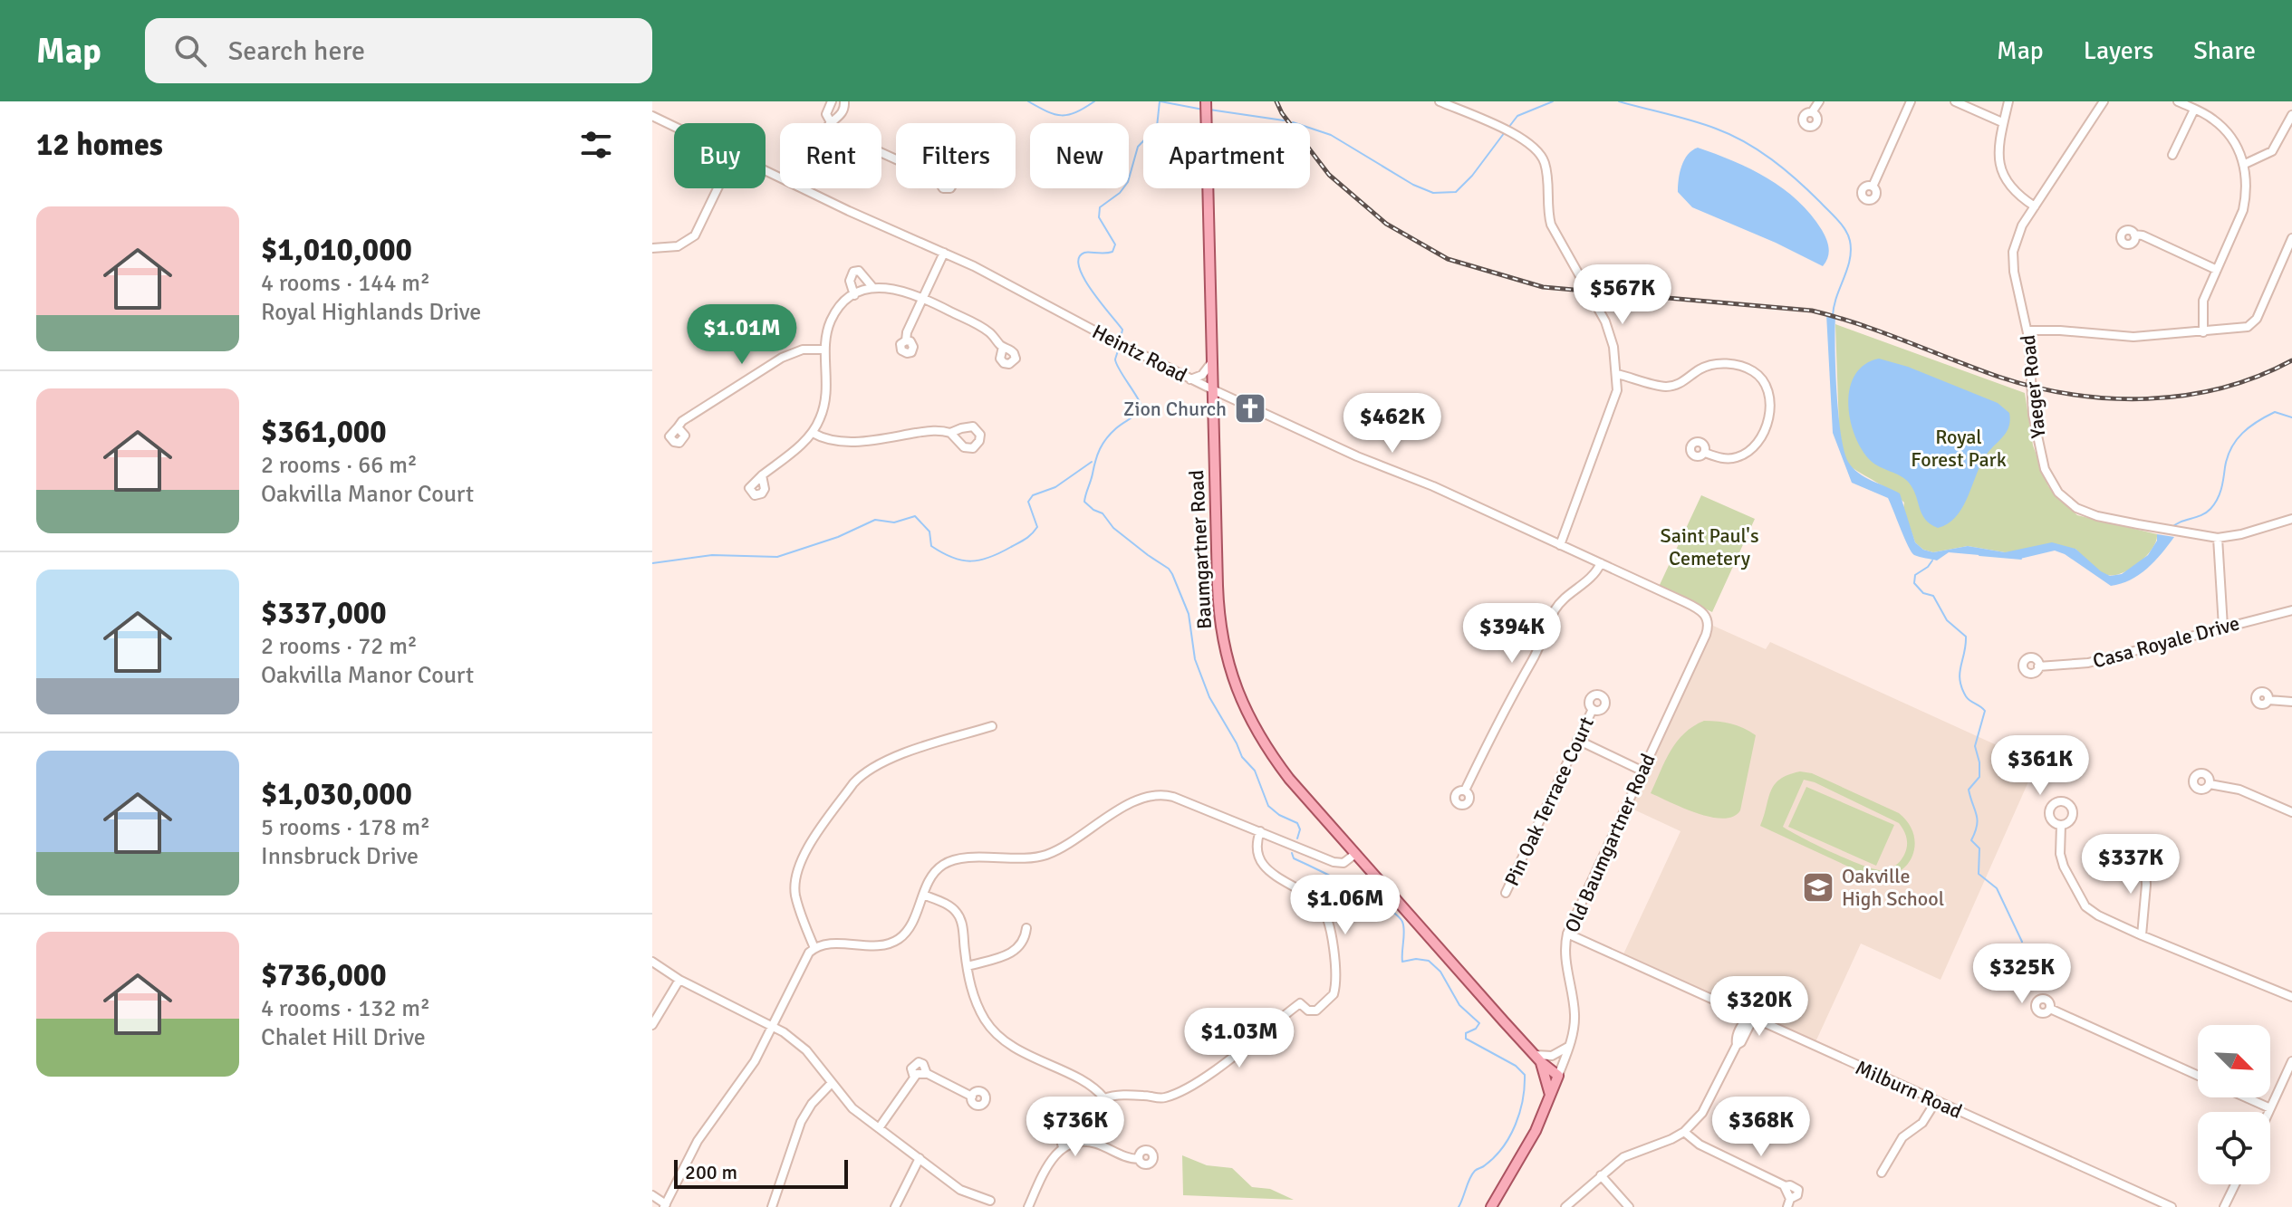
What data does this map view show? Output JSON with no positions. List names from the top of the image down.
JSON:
{
  "streets": {
    "main road": ["Baumgartner Road"],
    "street": [
      "Heintz Road",
      "Yaeger Road",
      "Casa Royale Drive",
      "Pin Oak Terrace Court",
      "Old Baumgartner Road",
      "Milburn Road"
    ]
  },
  "crossings": [
    ["Heintz Road", "Baumgartner Road"],
    ["Heintz Road", "Old Baumgartner Road"],
    ["Baumgartner Road", "Old Baumgartner Road"],
    ["Old Baumgartner Road", "Milburn Road"]
  ],
  "parks": ["Royal Forest Park", "Saint Paul's Cemetery"],
  "places": {
    "church": ["Zion Church"],
    "school or university": ["Oakville High School"]
  },
  "scale_bar": "200 m",
  "north": "bottom right",
  "page": {
    "header": "Map",
    "search": "Search here",
    "nav": ["Map", "Layers", "Share"],
    "heading": "12 homes",
    "chip": [
      "Buy",
      "Rent",
      "Filters",
      "New",
      "Apartment"
    ],
    "list": [
      {
        "name": "$1,010,000",
        "note": "4 rooms · 144 m² · Royal Highlands Drive"
      },
      {
        "name": "$361,000",
        "note": "2 rooms · 66 m² · Oakvilla Manor Court"
      },
      {
        "name": "$337,000",
        "note": "2 rooms · 72 m² · Oakvilla Manor Court"
      },
      {
        "name": "$1,030,000",
        "note": "5 rooms · 178 m² · Innsbruck Drive"
      },
      {
        "name": "$736,000",
        "note": "4 rooms · 132 m² · Chalet Hill Drive"
      }
    ],
    "price": [
      "$567K",
      "$1.01M",
      "$462K",
      "$394K",
      "$361K",
      "$337K",
      "$1.06M",
      "$325K",
      "$320K",
      "$1.03M",
      "$736K",
      "$368K"
    ],
    "scale": "200 m"
  }
}
